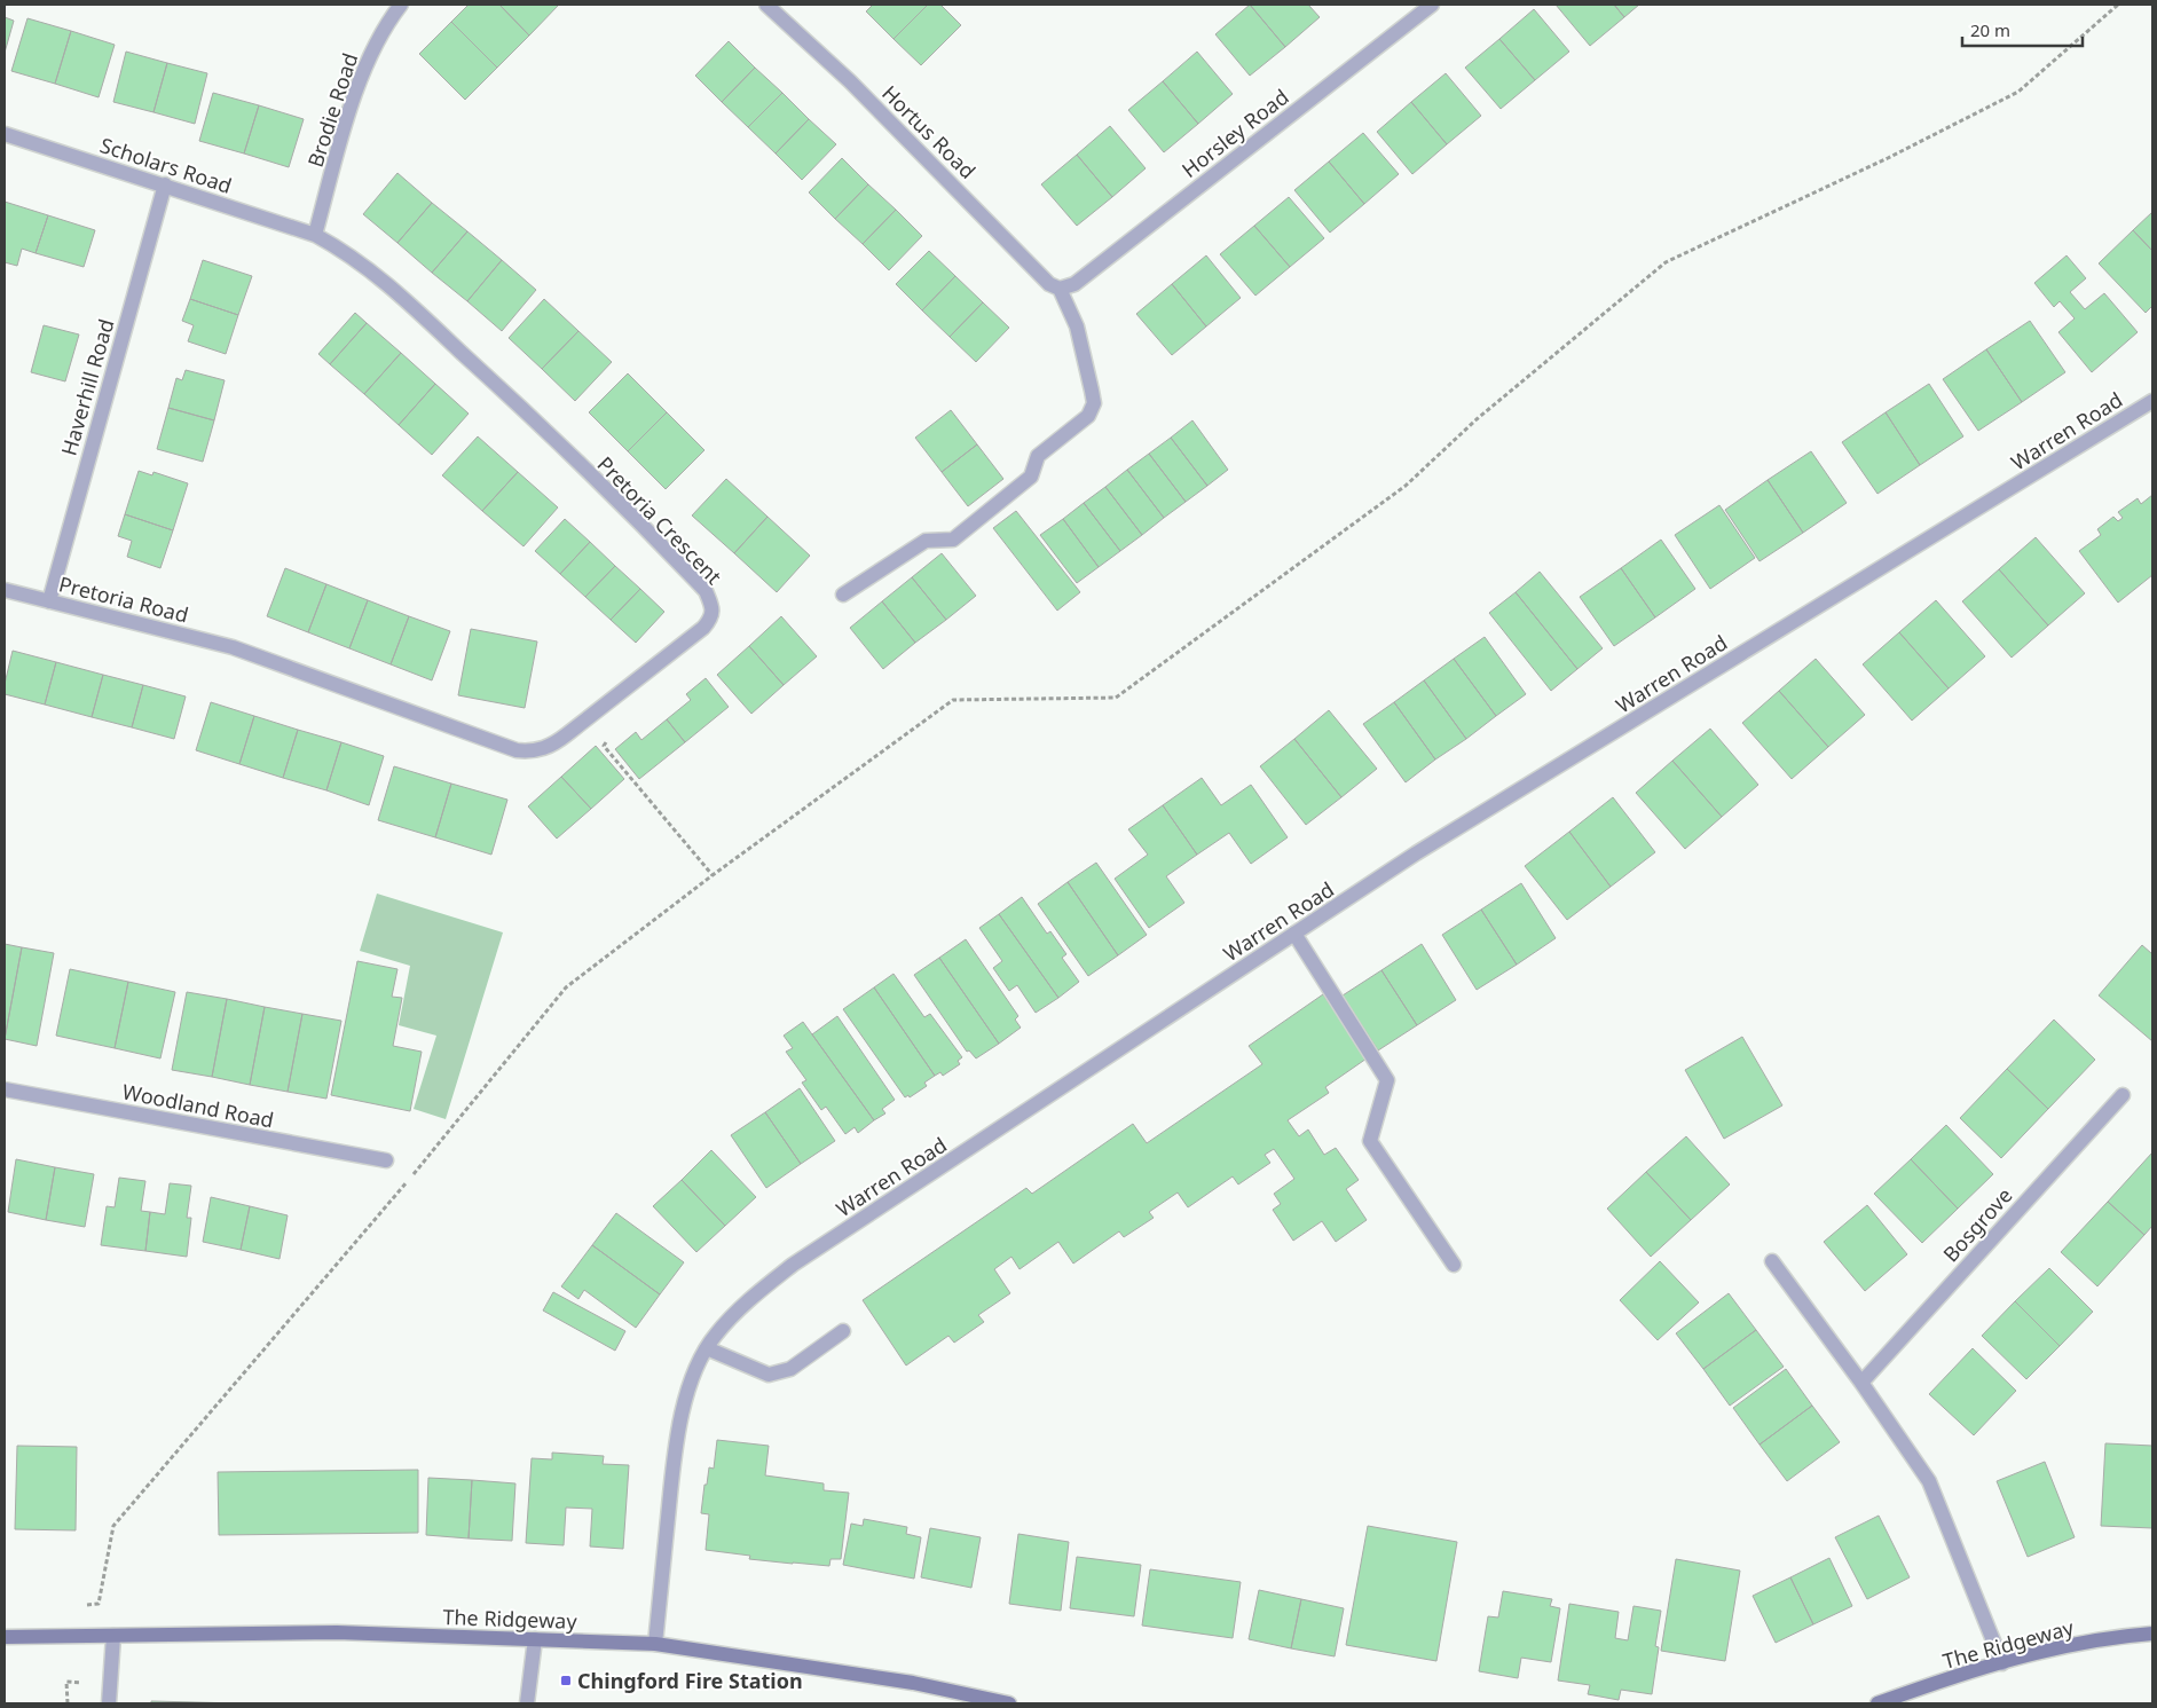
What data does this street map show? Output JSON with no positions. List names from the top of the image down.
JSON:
{
  "streets": {
    "main road": ["The Ridgeway"],
    "street": [
      "Brodie Road",
      "Hortus Road",
      "Horsley Road",
      "Scholars Road",
      "Haverhill Road",
      "Warren Road",
      "Pretoria Crescent",
      "Pretoria Road",
      "Woodland Road",
      "Bosgrove"
    ]
  },
  "crossings": [
    ["Brodie Road", "Scholars Road"],
    ["Brodie Road", "Pretoria Crescent"],
    ["Hortus Road", "Horsley Road"],
    ["Scholars Road", "Haverhill Road"],
    ["Scholars Road", "Pretoria Crescent"],
    ["Haverhill Road", "Pretoria Road"],
    ["Warren Road", "The Ridgeway"],
    ["Pretoria Crescent", "Pretoria Road"]
  ],
  "places": {
    "transit": ["Chingford Fire Station"]
  },
  "scale_bar": "20 m"
}
